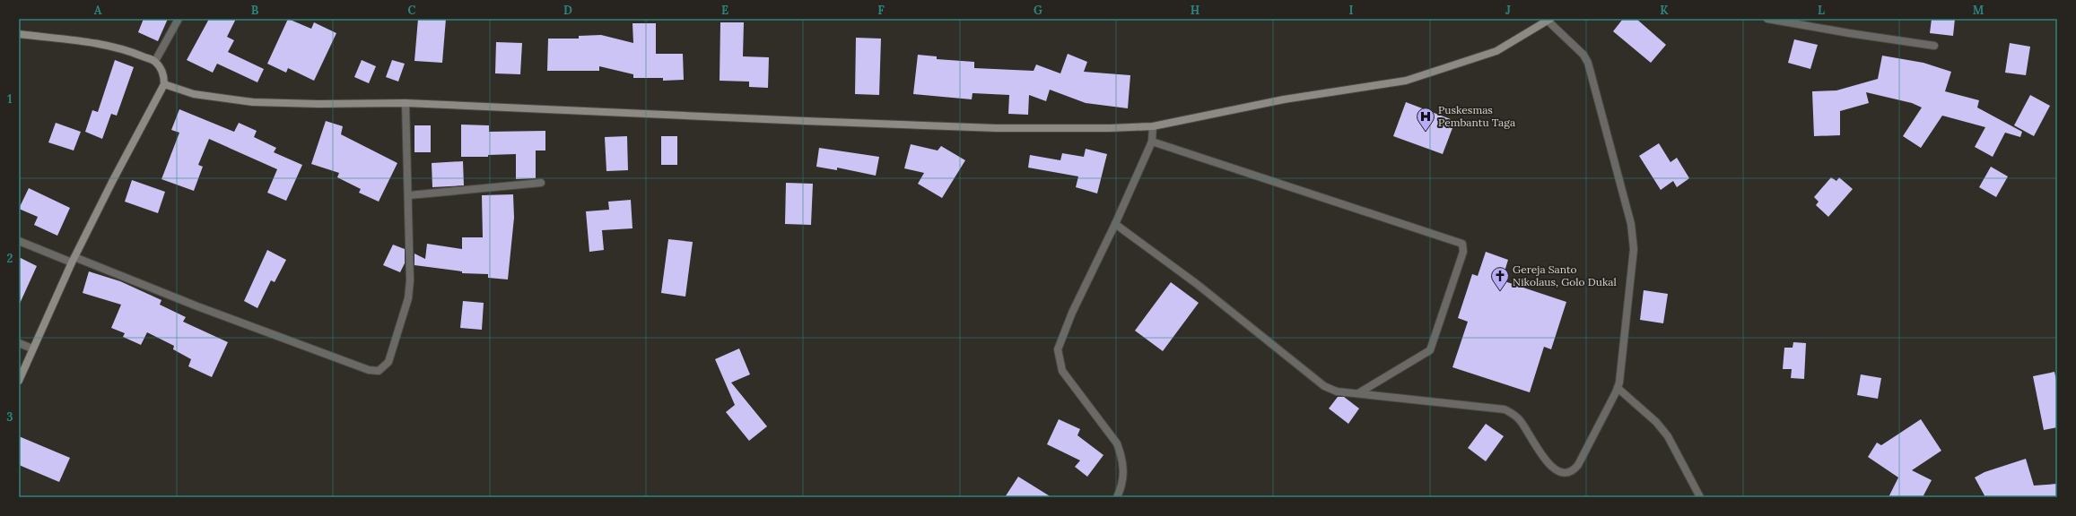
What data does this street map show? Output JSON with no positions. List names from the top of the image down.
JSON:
{
  "places": {
    "hospital": ["Puskesmas Pembantu Taga"],
    "church": ["Gereja Santo Nikolaus, Golo Dukal"]
  },
  "grid": {
    "columns": [
      "A",
      "B",
      "C",
      "D",
      "E",
      "F",
      "G",
      "H",
      "I",
      "J",
      "K",
      "L",
      "M"
    ],
    "rows": ["1", "2", "3"]
  }
}
